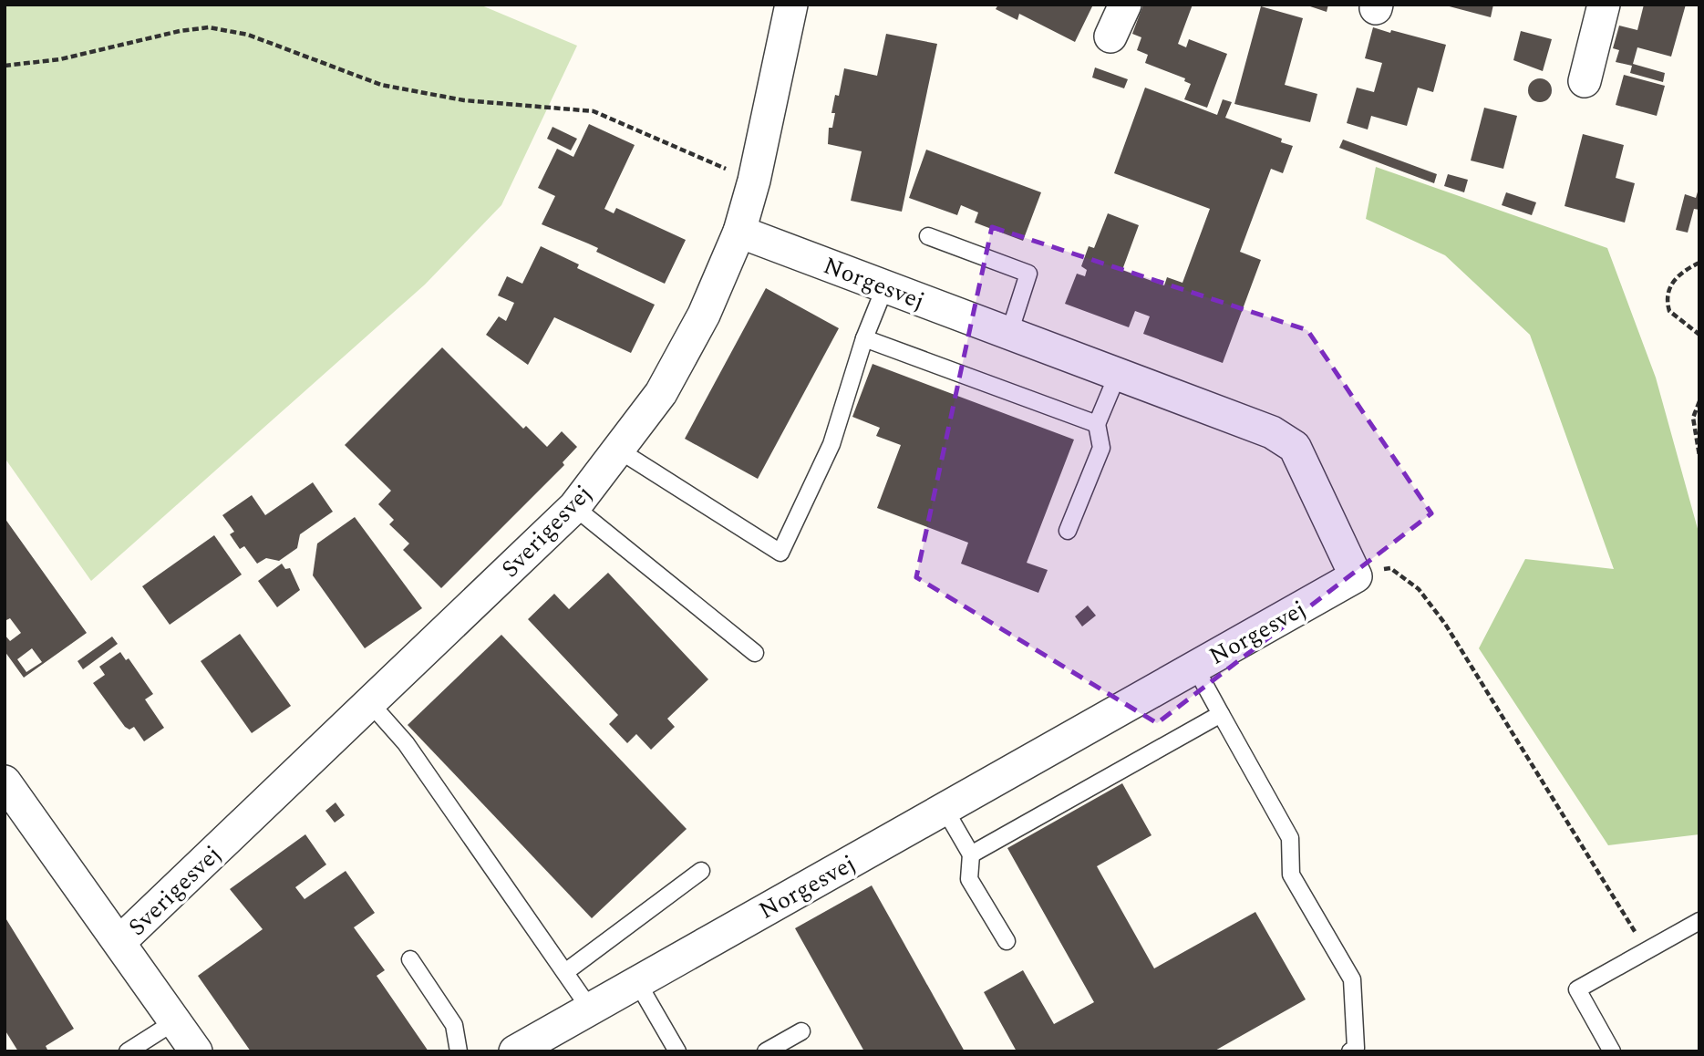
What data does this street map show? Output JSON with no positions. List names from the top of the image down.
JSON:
{
  "streets": {
    "street": ["Norgesvej", "Sverigesvej"]
  },
  "crossings": [
    ["Norgesvej", "Sverigesvej"]
  ]
}
